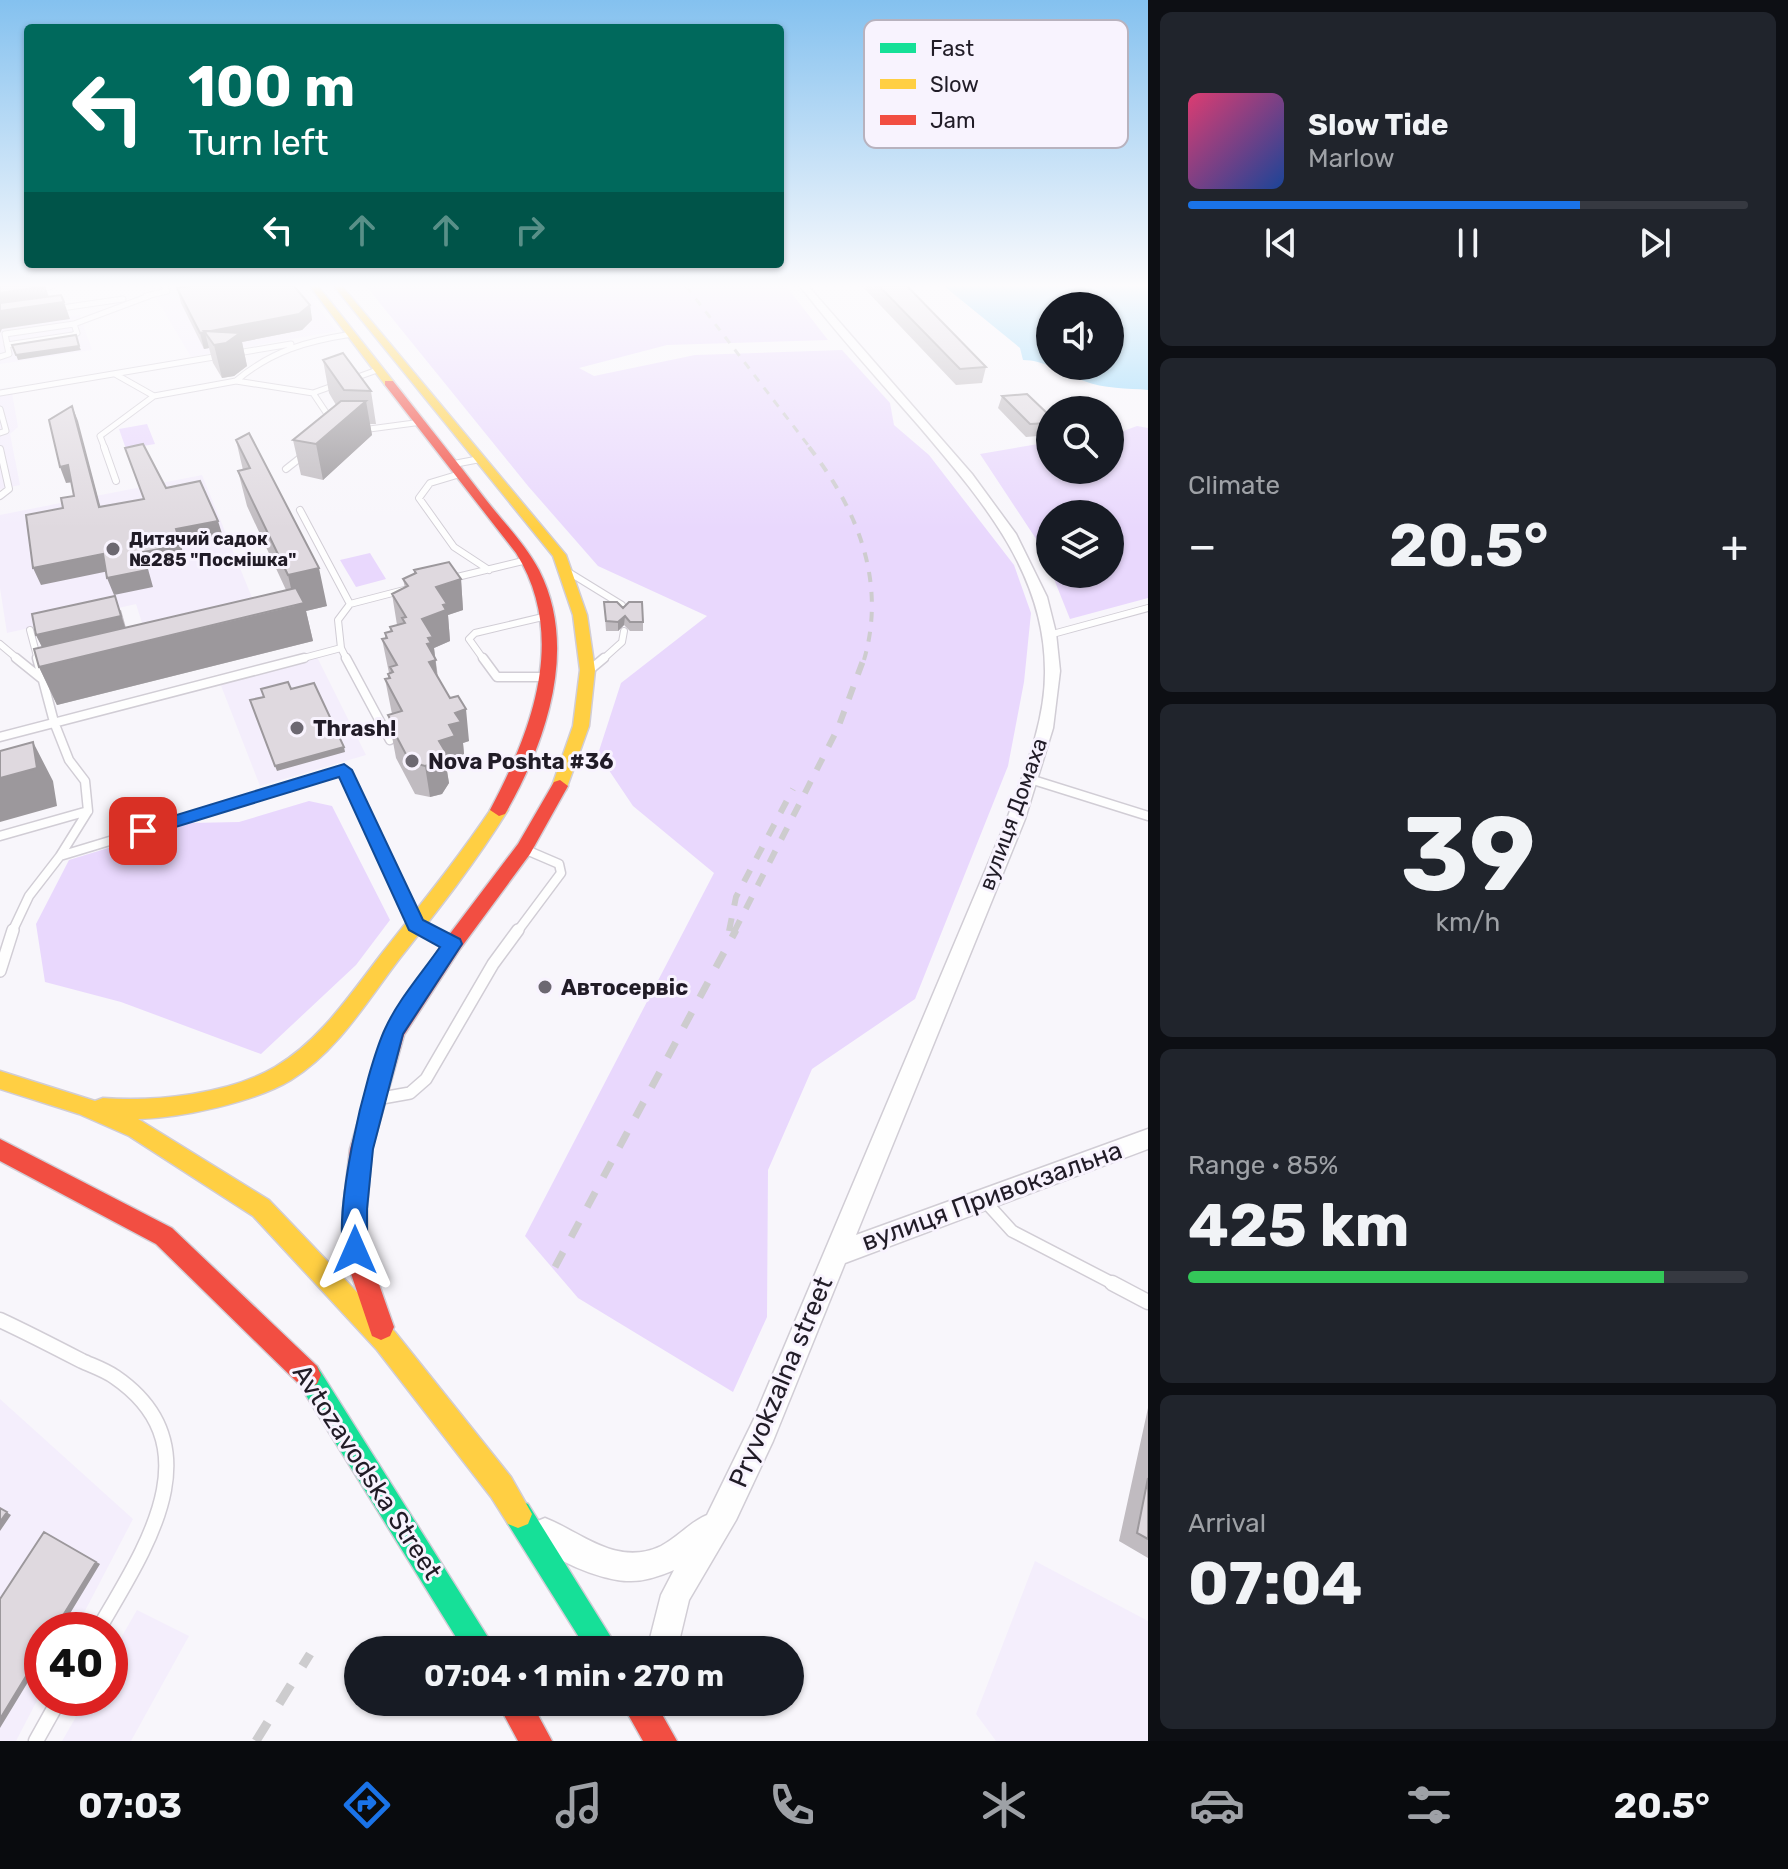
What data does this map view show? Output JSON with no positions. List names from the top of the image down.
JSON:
{
  "streets": {
    "street": [
      "вулиця Домаха",
      "вулиця Привокзальна",
      "Pryvokzalna street",
      "Avtozavodska Street"
    ]
  },
  "crossings": [
    ["вулиця Домаха", "вулиця Привокзальна"],
    ["вулиця Домаха", "Pryvokzalna street"],
    ["вулиця Привокзальна", "Pryvokzalna street"]
  ],
  "places": [
    "Дитячий садок №285 \"Посмішка\"",
    "Thrash!",
    "Nova Poshta #36",
    "Автосервіс"
  ],
  "legend": ["Fast", "Slow", "Jam"],
  "page": {
    "turn": ["100 m", "Turn left"],
    "song": ["Slow Tide", "Marlow"],
    "tile": [
      "Climate",
      ["39", "km/h"],
      ["Range · 85%", "425 km"],
      ["Arrival", "07:04"]
    ],
    "heat": ["−", "20.5°", "+"],
    "limit": "40",
    "trip": "07:04 · 1 min · 270 m",
    "tabs": ["07:03", "20.5°"]
  }
}
